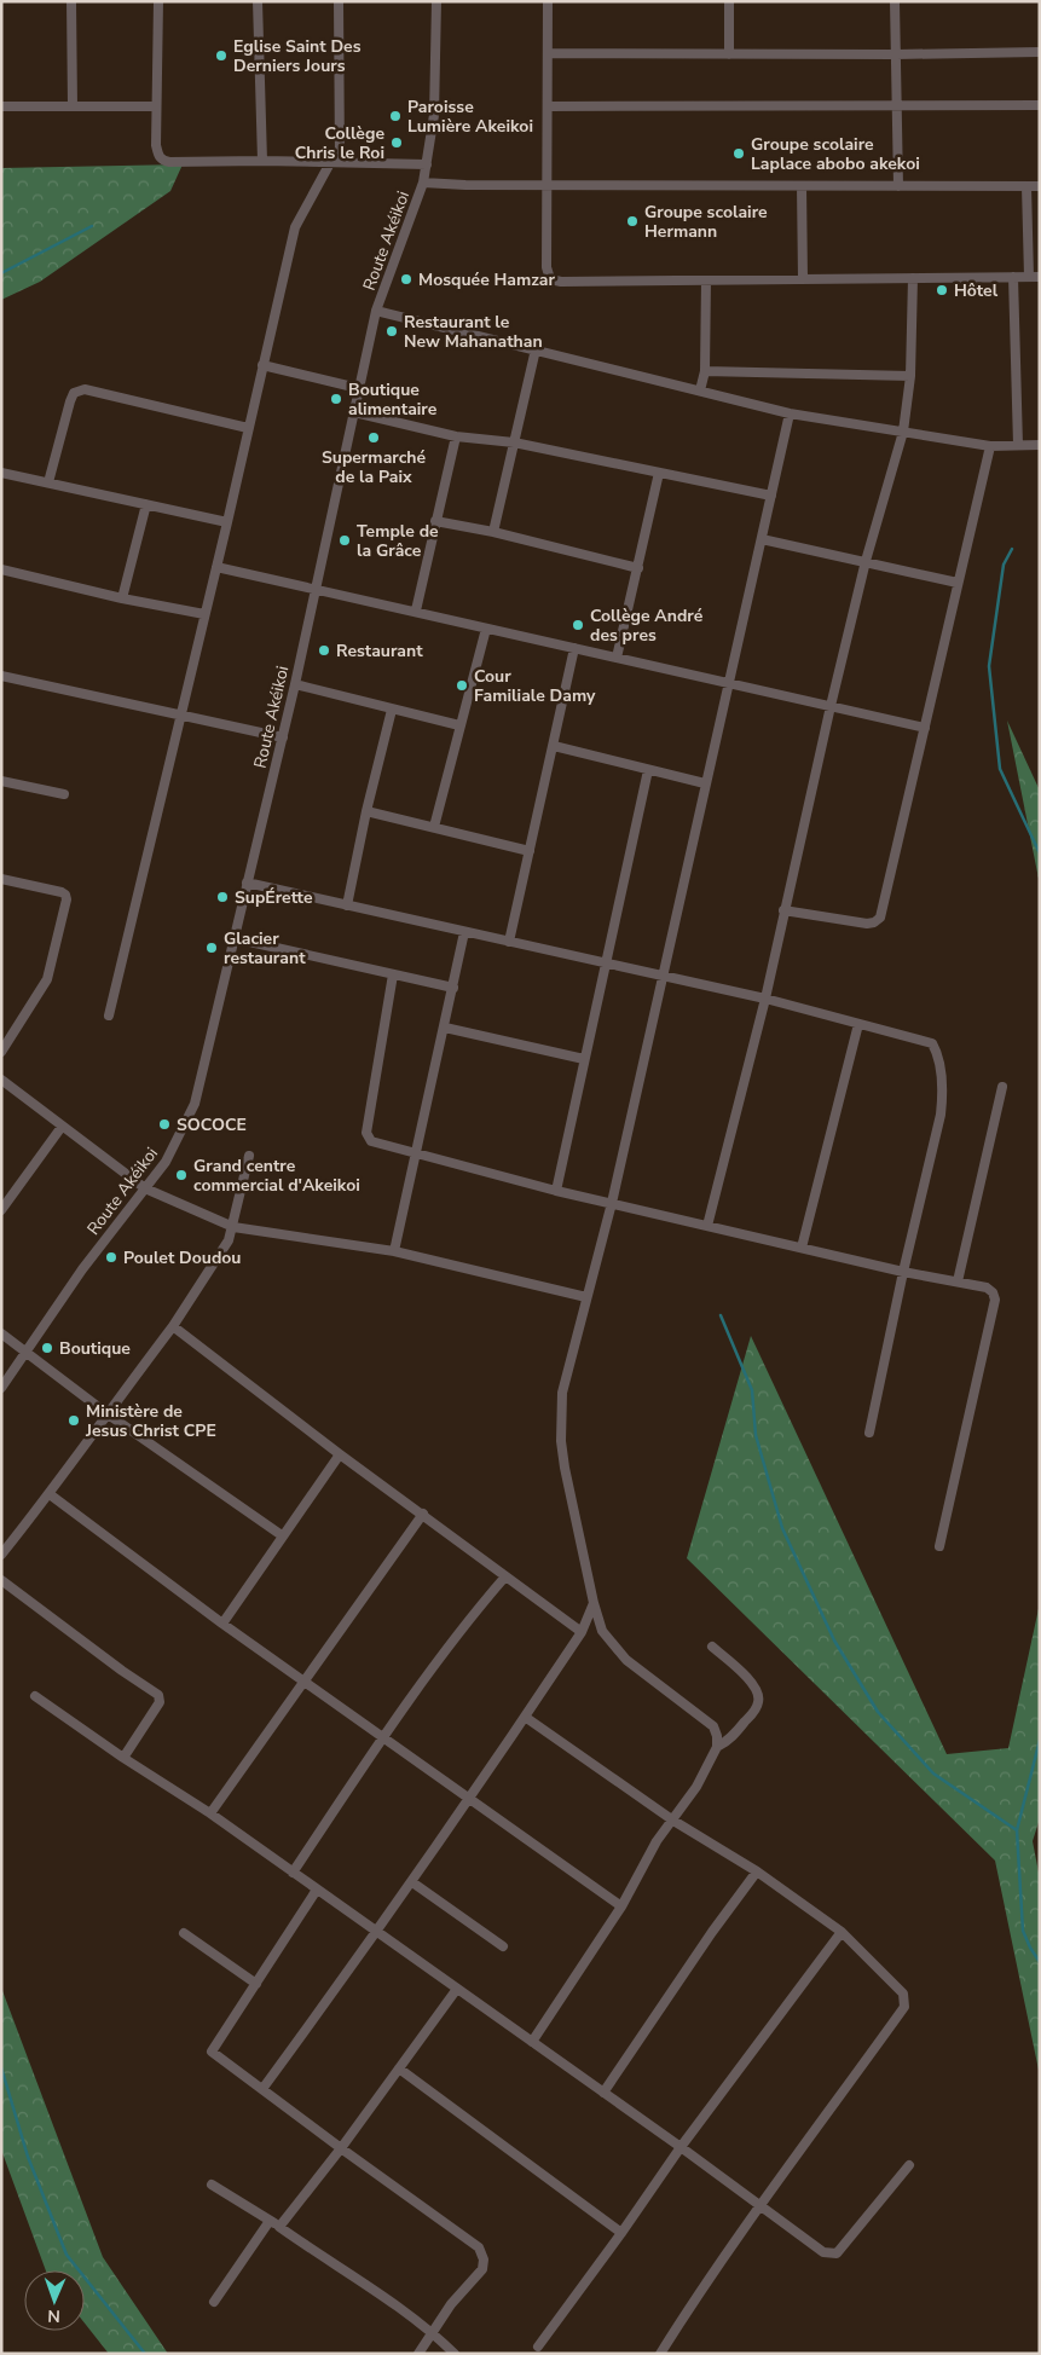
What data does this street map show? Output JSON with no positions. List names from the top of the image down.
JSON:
{
  "streets": {
    "street": ["Route Akéikoi"]
  },
  "places": [
    "Eglise Saint Des Derniers Jours",
    "Paroisse Lumière Akeikoi",
    "Collège Chris le Roi",
    "Groupe scolaire Laplace abobo akekoi",
    "Groupe scolaire Hermann",
    "Mosquée Hamzar",
    "Hôtel",
    "Restaurant le New Mahanathan",
    "Boutique alimentaire",
    "Supermarché de la Paix",
    "Temple de la Grâce",
    "Collège André des pres",
    "Restaurant",
    "Cour Familiale Damy",
    "SupÉrette",
    "Glacier restaurant",
    "SOCOCE",
    "Grand centre commercial d'Akeikoi",
    "Poulet Doudou",
    "Boutique",
    "Ministère de Jesus Christ CPE"
  ],
  "north": "bottom"
}
